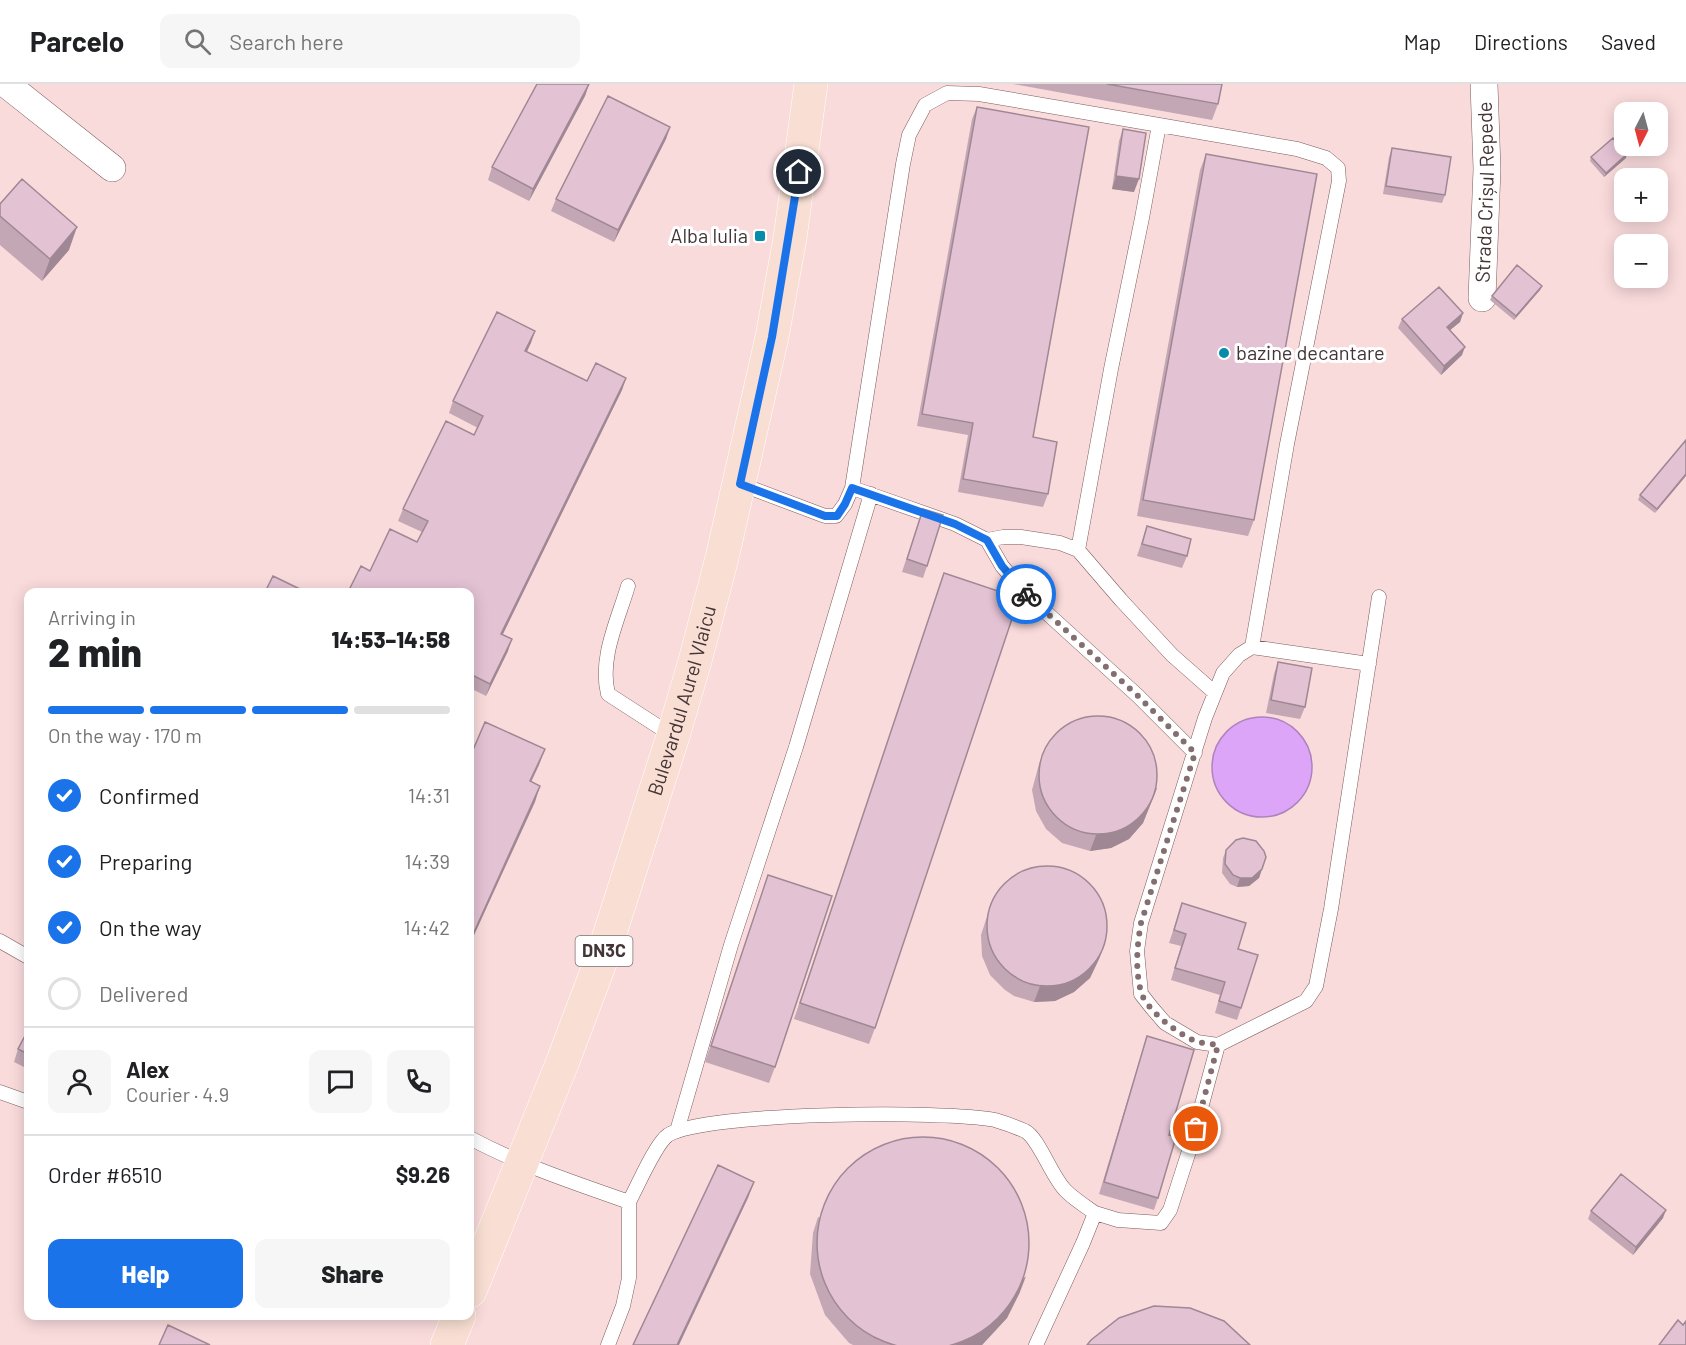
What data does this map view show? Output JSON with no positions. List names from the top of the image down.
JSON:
{
  "streets": {
    "main road": ["Bulevardul Aurel Vlaicu", "DN3C"],
    "street": ["Strada Crișul Repede"]
  },
  "places": {
    "transit": ["Alba Iulia"],
    "other": ["bazine decantare"]
  },
  "north": "bottom",
  "page": {
    "header": "Parcelo",
    "search": "Search here",
    "nav": ["Map", "Directions", "Saved"],
    "map_buttons": ["+", "−"],
    "heading": ["2 min", "Arriving in", "14:53–14:58"],
    "panel": [
      "Alex",
      "Courier · 4.9",
      "Order #6510",
      "$9.26"
    ],
    "bar": "On the way · 170 m",
    "list": [
      ["Confirmed", "14:31"],
      ["Preparing", "14:39"],
      ["On the way", "14:42"],
      "Delivered"
    ],
    "buttons": ["Help", "Share"]
  }
}
